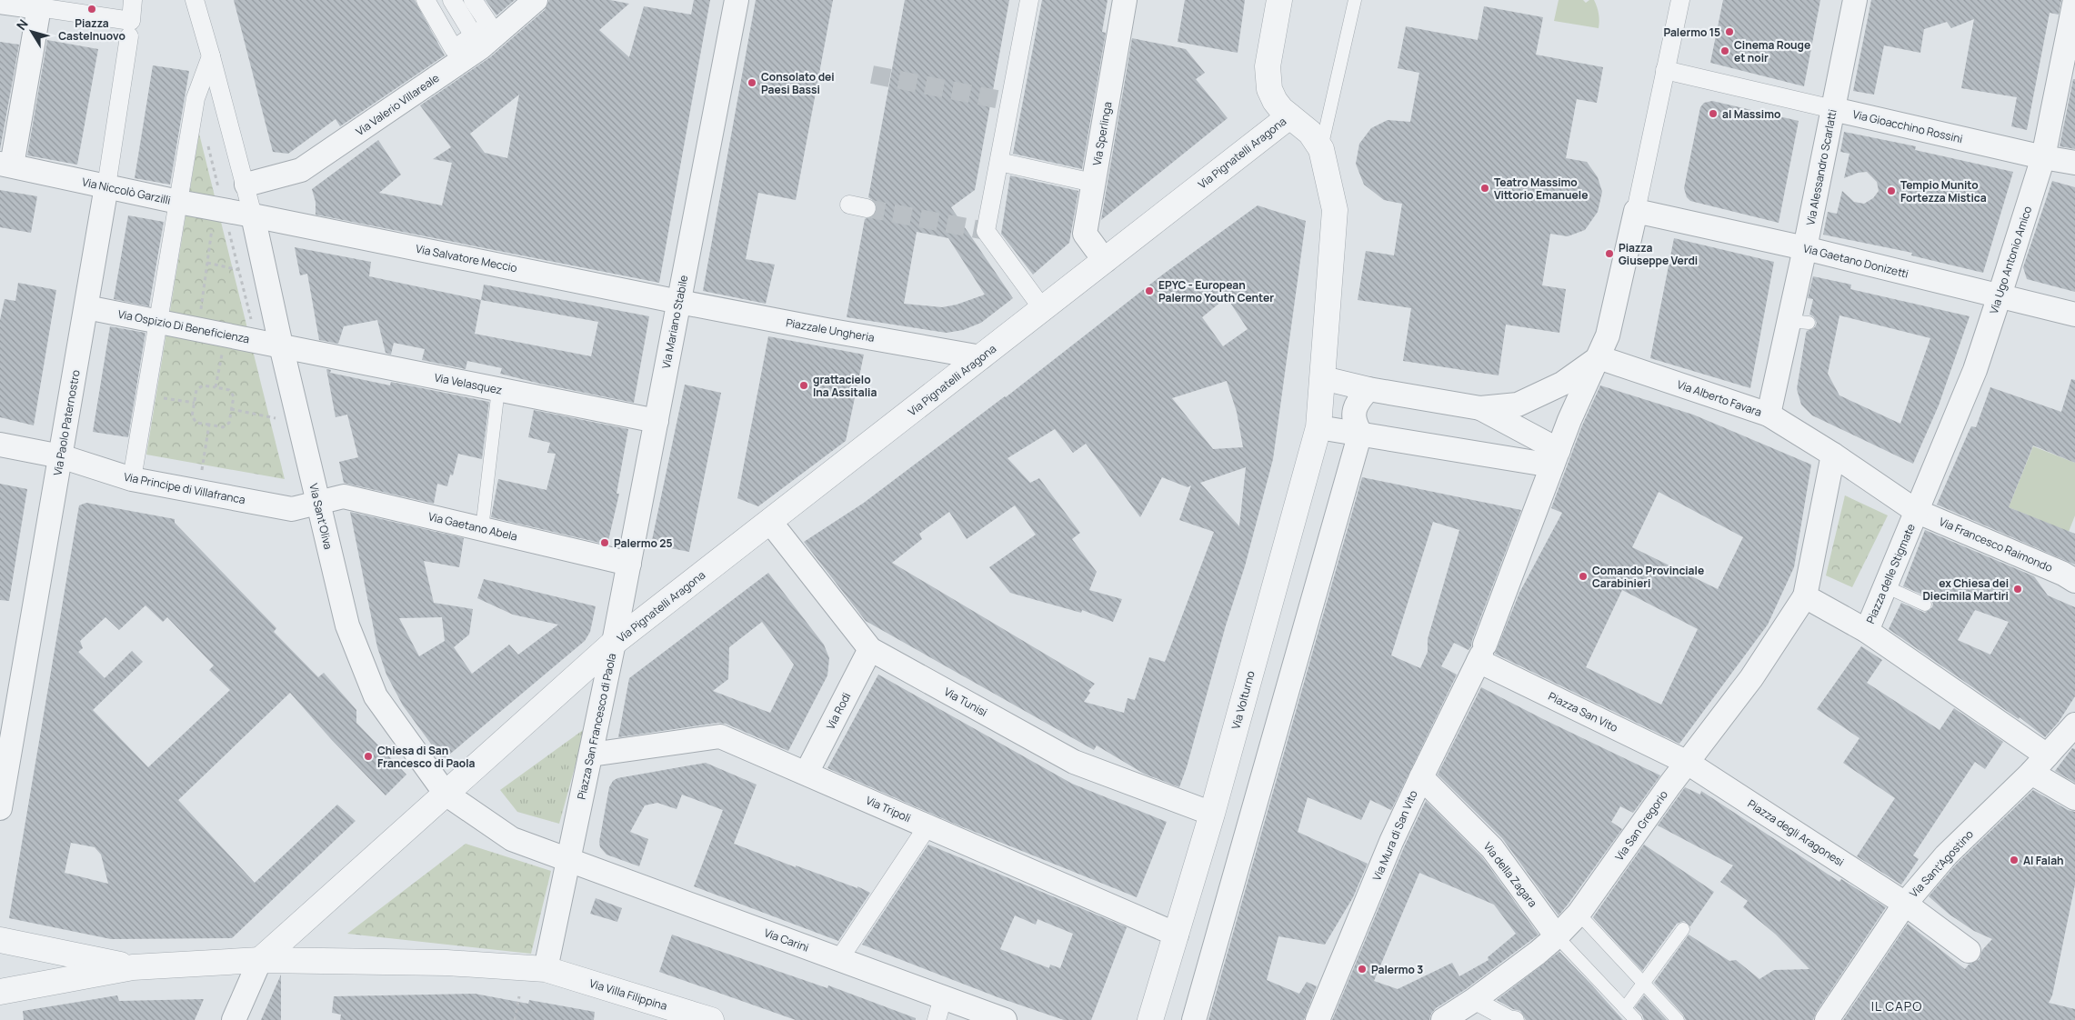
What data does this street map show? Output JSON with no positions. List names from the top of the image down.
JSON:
{
  "streets": {
    "street": [
      "Via Valerio Villareale",
      "Via Gioacchino Rossini",
      "Via Sperlinga",
      "Via Pignatelli Aragona",
      "Via Alessandro Scarlatti",
      "Via Niccolò Garzilli",
      "Via Salvatore Meccio",
      "Via Ugo Antonio Amico",
      "Via Gaetano Donizetti",
      "Via Mariano Stabile",
      "Via Ospizio Di Beneficienza",
      "Piazzale Ungheria",
      "Via Velasquez",
      "Via Alberto Favara",
      "Via Paolo Paternostro",
      "Via Principe di Villafranca",
      "Via Sant'Oliva",
      "Via Gaetano Abela",
      "Via Francesco Raimondo",
      "Piazza delle Stigmate",
      "Via Volturno",
      "Via Tunisi",
      "Via Rodi",
      "Piazza San Vito",
      "Piazza San Francesco di Paola",
      "Via Tripoli",
      "Via San Gregorio",
      "Piazza degli Aragonesi",
      "Via Mura di San Vito",
      "Via Sant'Agostino",
      "Via della Zagara",
      "Via Carini",
      "Via Villa Filippina"
    ]
  },
  "crossings": [
    ["Via Gioacchino Rossini", "Via Alessandro Scarlatti"],
    ["Via Gioacchino Rossini", "Via Ugo Antonio Amico"],
    ["Via Sperlinga", "Via Pignatelli Aragona"],
    ["Via Pignatelli Aragona", "Via Mariano Stabile"],
    ["Via Pignatelli Aragona", "Piazzale Ungheria"],
    ["Via Pignatelli Aragona", "Via Tunisi"],
    ["Via Pignatelli Aragona", "Piazza San Francesco di Paola"],
    ["Via Alessandro Scarlatti", "Via Gaetano Donizetti"],
    ["Via Alessandro Scarlatti", "Via Alberto Favara"],
    ["Via Niccolò Garzilli", "Via Salvatore Meccio"],
    ["Via Niccolò Garzilli", "Via Paolo Paternostro"],
    ["Via Niccolò Garzilli", "Via Sant'Oliva"],
    ["Via Salvatore Meccio", "Via Mariano Stabile"],
    ["Via Salvatore Meccio", "Piazzale Ungheria"],
    ["Via Salvatore Meccio", "Via Sant'Oliva"],
    ["Via Ugo Antonio Amico", "Via Gaetano Donizetti"],
    ["Via Ugo Antonio Amico", "Via Francesco Raimondo"],
    ["Via Ugo Antonio Amico", "Piazza delle Stigmate"],
    ["Via Mariano Stabile", "Piazzale Ungheria"],
    ["Via Mariano Stabile", "Via Velasquez"],
    ["Via Mariano Stabile", "Via Gaetano Abela"],
    ["Via Mariano Stabile", "Piazza San Francesco di Paola"],
    ["Via Ospizio Di Beneficienza", "Via Velasquez"],
    ["Via Ospizio Di Beneficienza", "Via Paolo Paternostro"],
    ["Via Ospizio Di Beneficienza", "Via Sant'Oliva"],
    ["Via Velasquez", "Via Sant'Oliva"],
    ["Via Alberto Favara", "Piazza delle Stigmate"],
    ["Via Alberto Favara", "Via Mura di San Vito"],
    ["Via Paolo Paternostro", "Via Principe di Villafranca"],
    ["Via Principe di Villafranca", "Via Sant'Oliva"],
    ["Via Principe di Villafranca", "Via Gaetano Abela"],
    ["Via Sant'Oliva", "Via Gaetano Abela"],
    ["Via Sant'Oliva", "Piazza San Francesco di Paola"],
    ["Via Sant'Oliva", "Via Carini"],
    ["Via Francesco Raimondo", "Piazza delle Stigmate"],
    ["Piazza delle Stigmate", "Via San Gregorio"],
    ["Via Volturno", "Via Tunisi"],
    ["Via Volturno", "Via Tripoli"],
    ["Via Tunisi", "Via Rodi"],
    ["Via Rodi", "Via Tripoli"],
    ["Piazza San Vito", "Via San Gregorio"],
    ["Piazza San Vito", "Piazza degli Aragonesi"],
    ["Piazza San Vito", "Via Mura di San Vito"],
    ["Piazza San Francesco di Paola", "Via Tripoli"],
    ["Piazza San Francesco di Paola", "Via Carini"],
    ["Piazza San Francesco di Paola", "Via Villa Filippina"],
    ["Via San Gregorio", "Piazza degli Aragonesi"],
    ["Via San Gregorio", "Via della Zagara"],
    ["Piazza degli Aragonesi", "Via Sant'Agostino"],
    ["Via Mura di San Vito", "Via della Zagara"]
  ],
  "districts": ["IL CAPO"],
  "places": [
    "Piazza Castelnuovo",
    "Palermo 15",
    "Cinema Rouge et noir",
    "Consolato dei Paesi Bassi",
    "al Massimo",
    "Teatro Massimo Vittorio Emanuele",
    "Tempio Munito Fortezza Mistica",
    "Piazza Giuseppe Verdi",
    "EPYC - European Palermo Youth Center",
    "grattacielo Ina Assitalia",
    "Palermo 25",
    "Comando Provinciale Carabinieri",
    "ex Chiesa dei Diecimila Martiri",
    "Chiesa di San Francesco di Paola",
    "Al Falah",
    "Palermo 3"
  ],
  "north": "top left"
}
